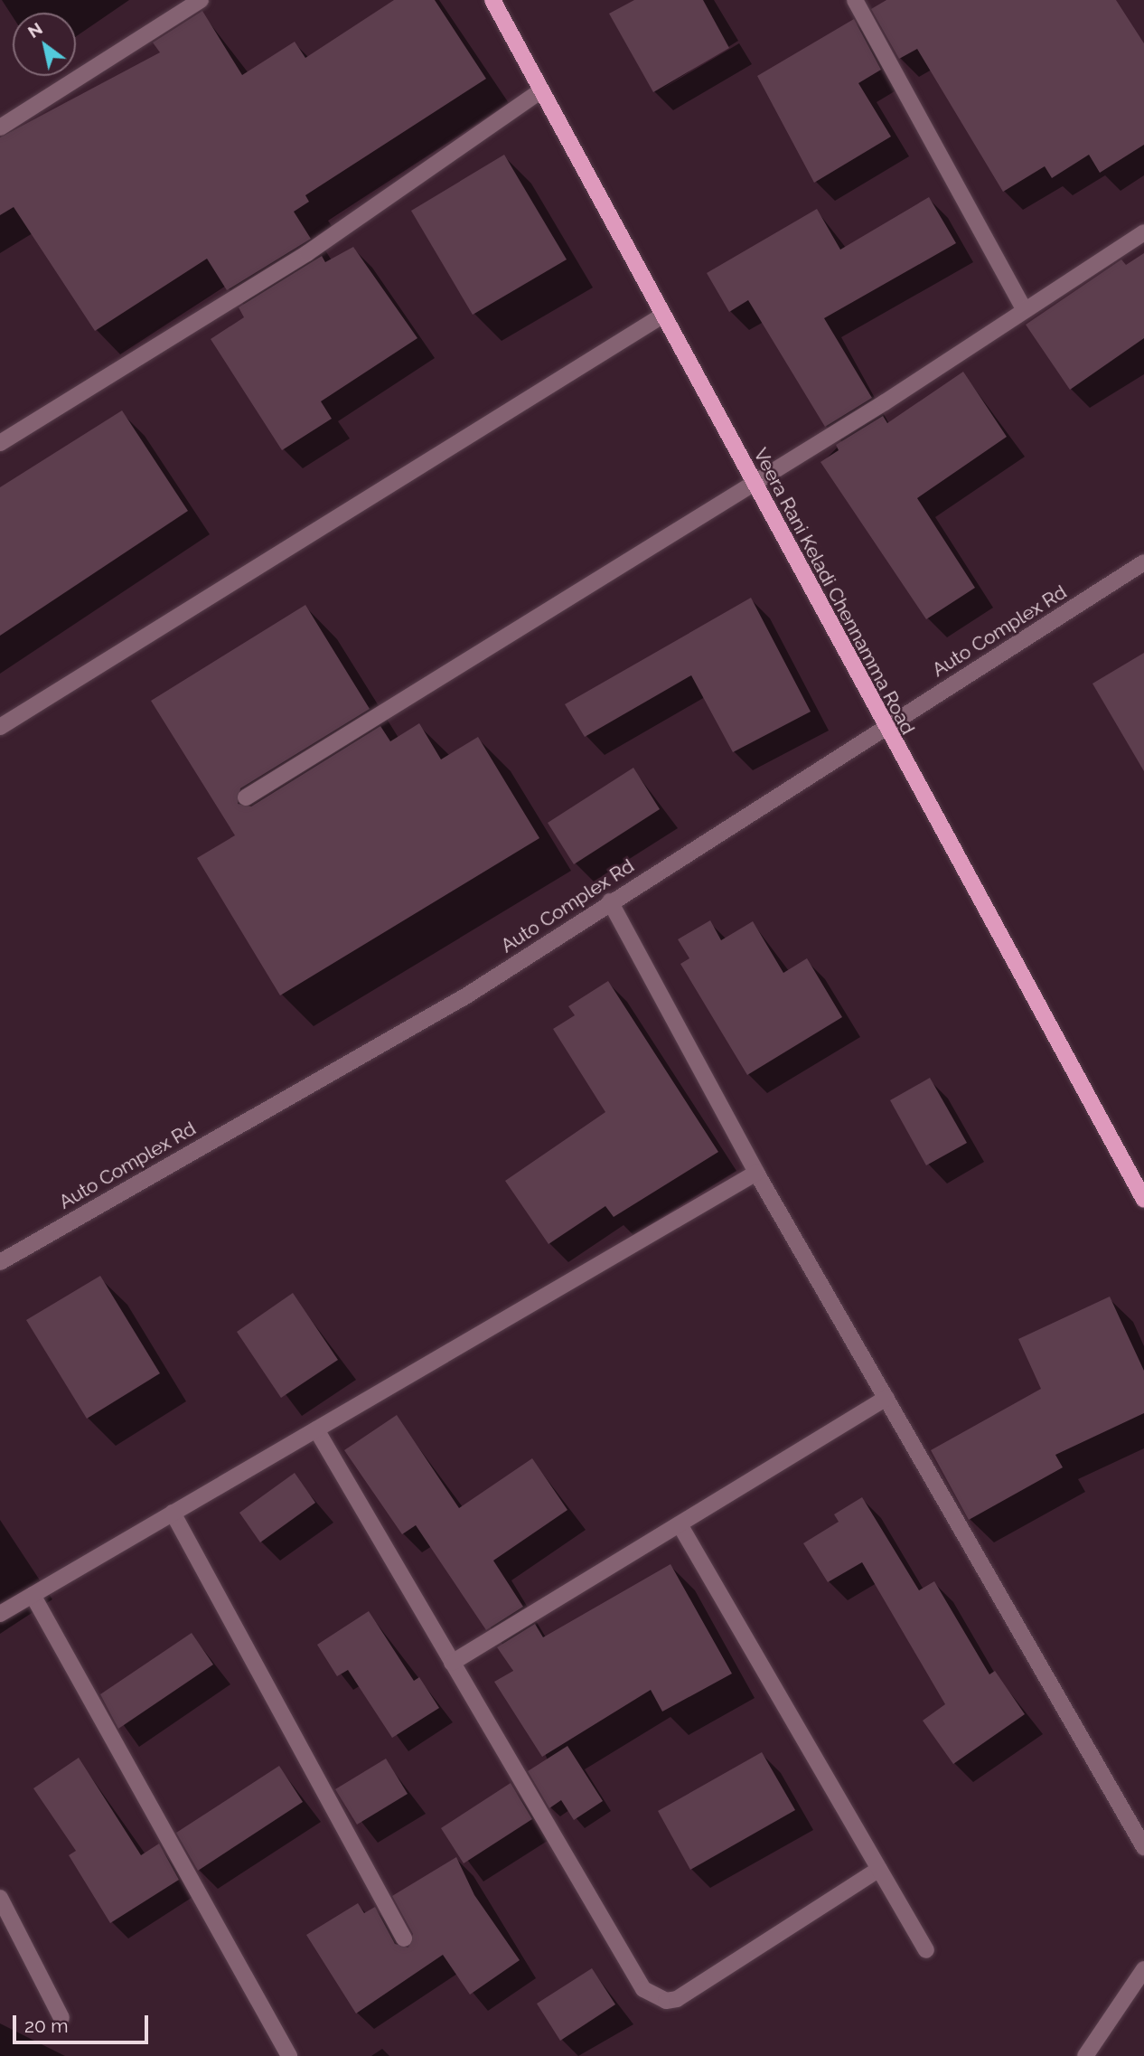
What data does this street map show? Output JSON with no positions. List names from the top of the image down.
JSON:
{
  "streets": {
    "main road": ["Veera Rani Keladi Chennamma Road"],
    "street": ["Auto Complex Rd"]
  },
  "crossings": [
    ["Veera Rani Keladi Chennamma Road", "Auto Complex Rd"]
  ],
  "scale_bar": "20 m",
  "north": "top left"
}
